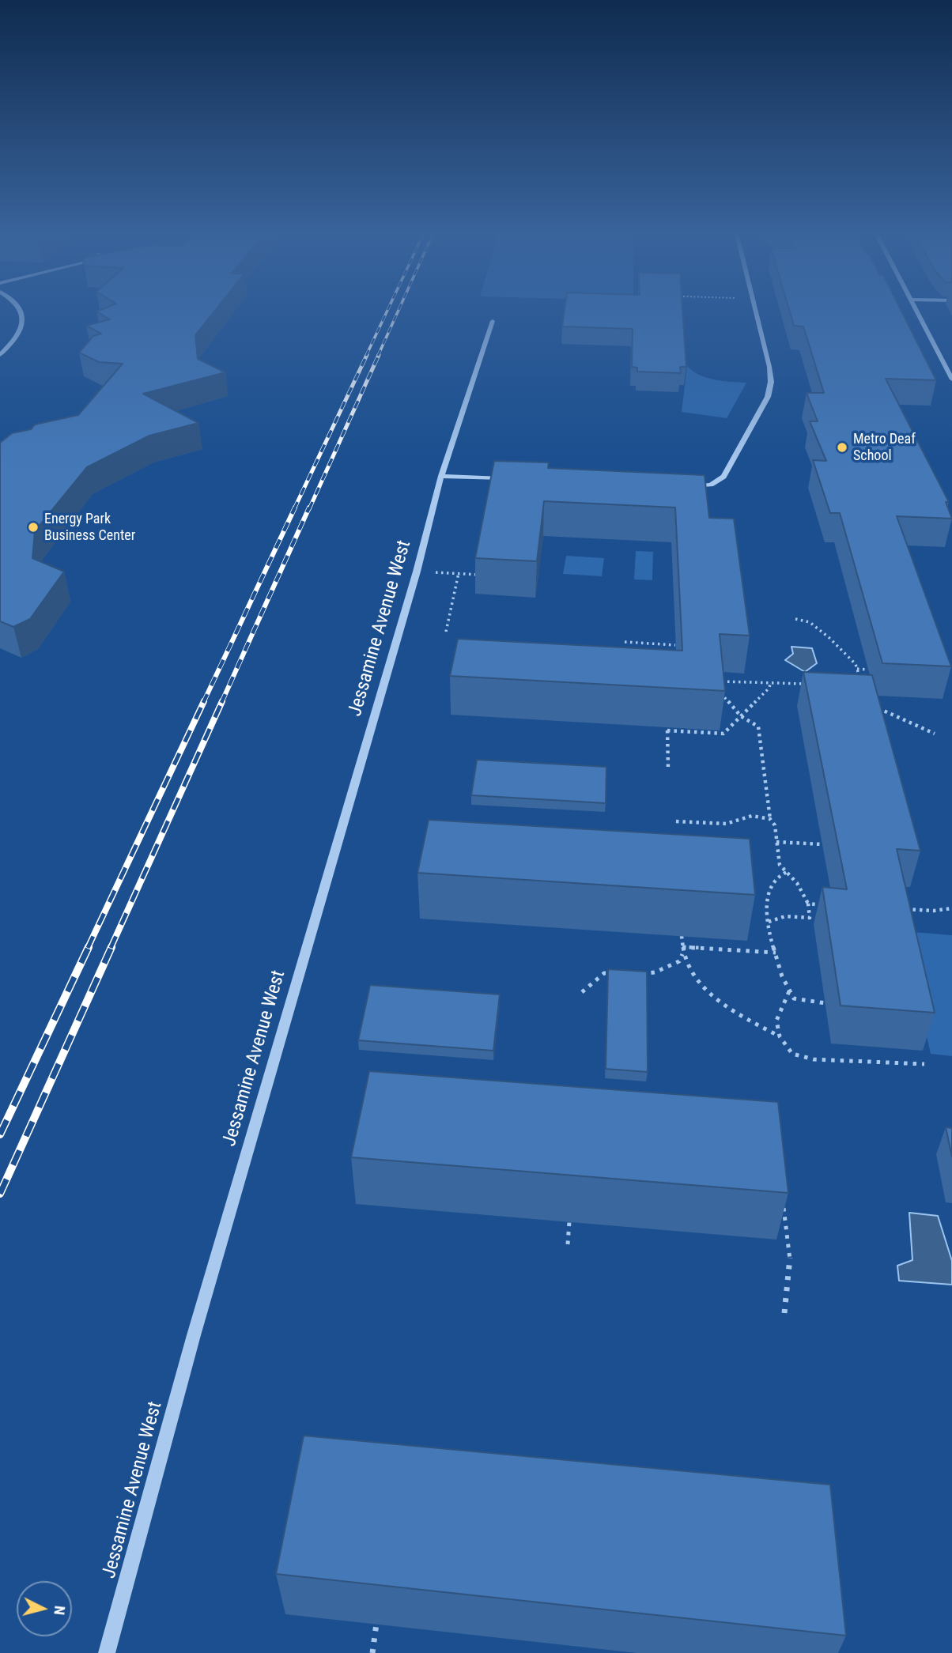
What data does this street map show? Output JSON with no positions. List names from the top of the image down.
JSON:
{
  "streets": {
    "street": ["Jessamine Avenue West"]
  },
  "places": ["Metro Deaf School", "Energy Park Business Center"],
  "north": "right"
}
